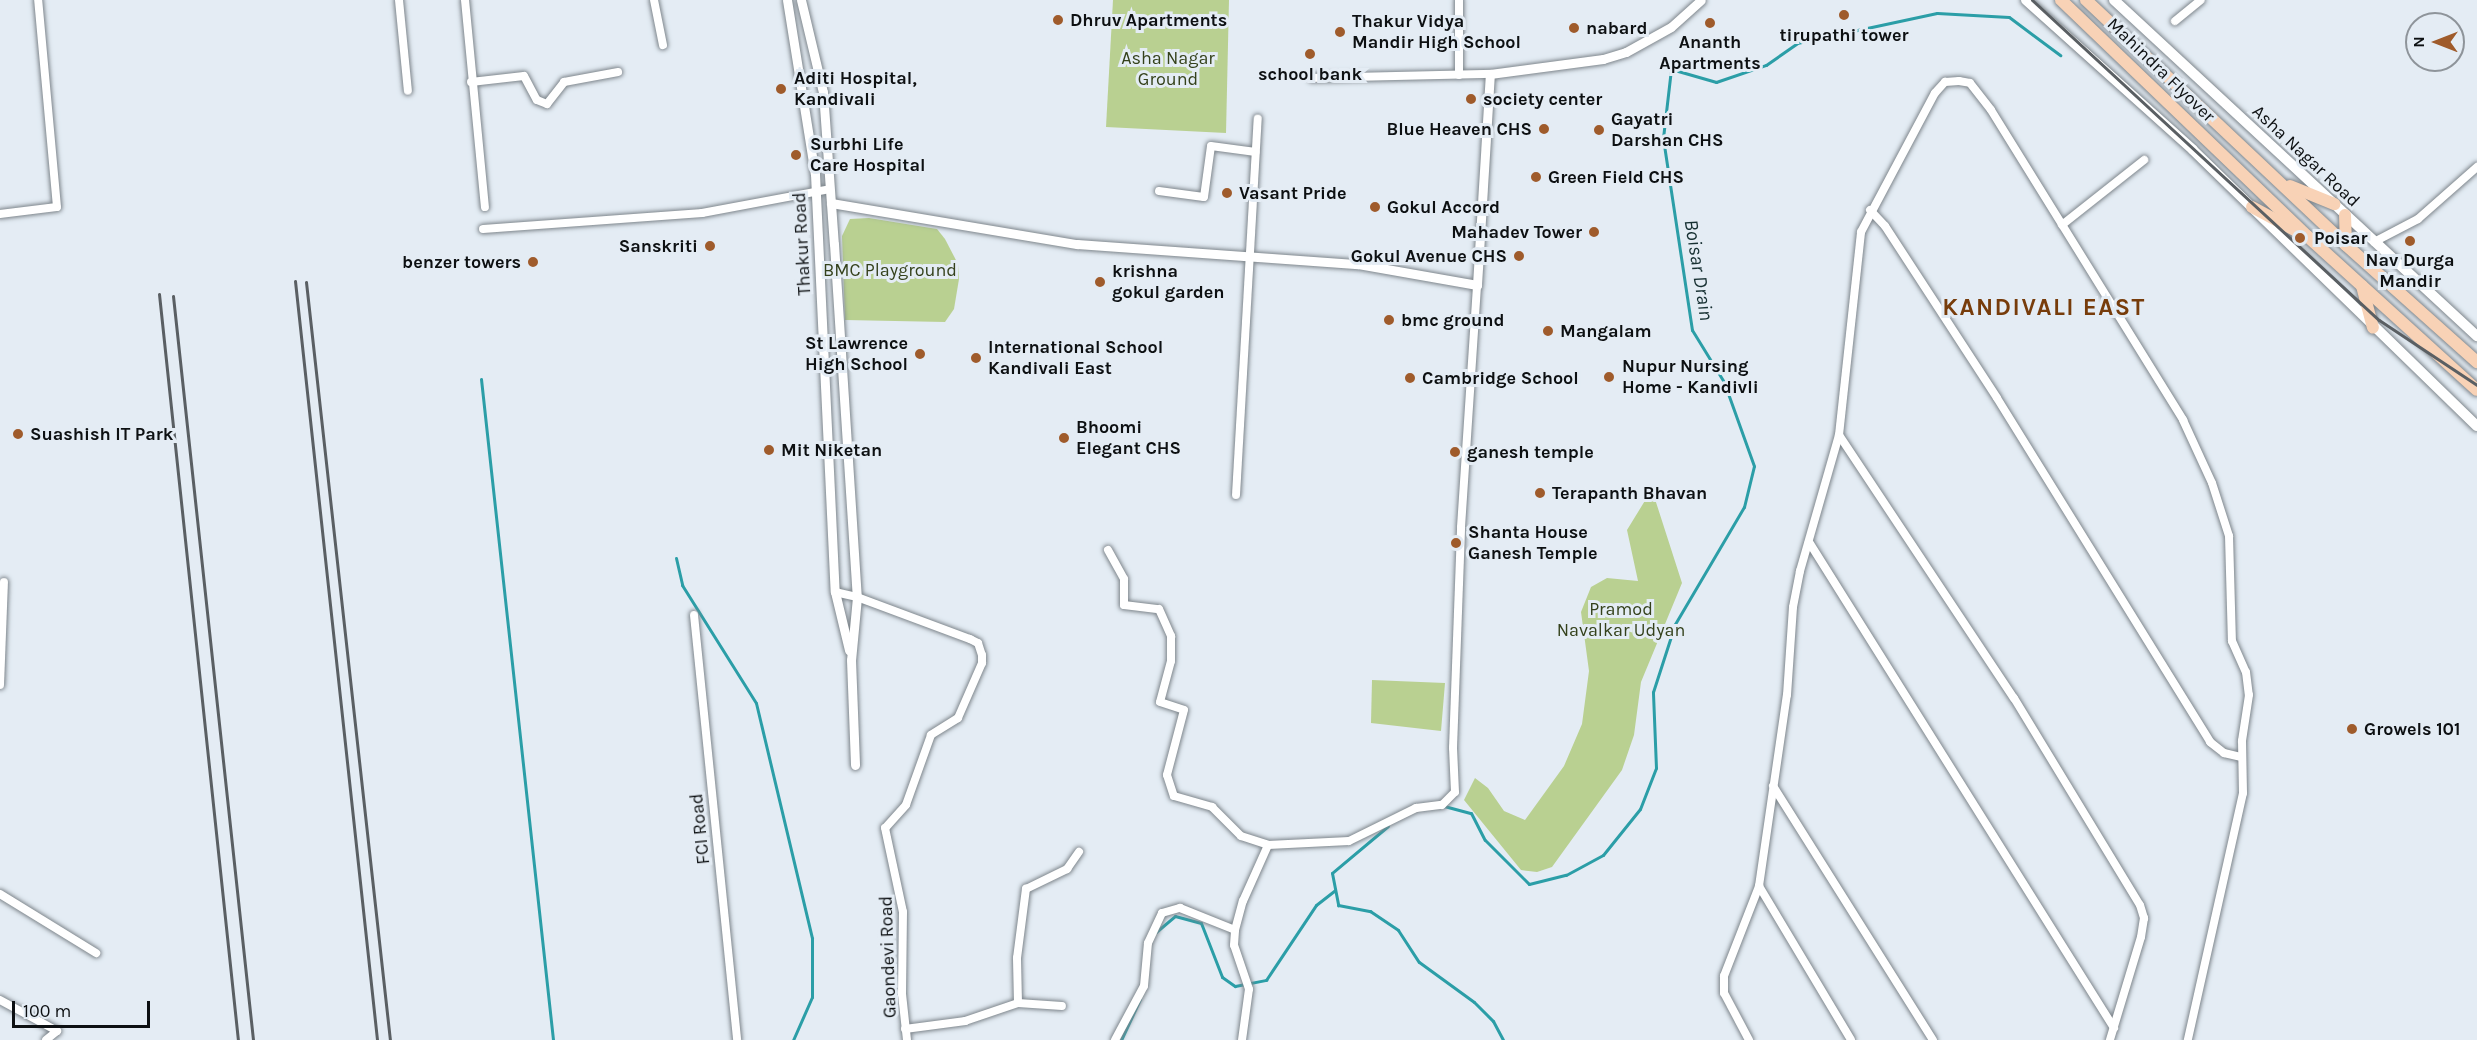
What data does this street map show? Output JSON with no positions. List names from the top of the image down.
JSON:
{
  "streets": {
    "highway": ["Mahindra Flyover"],
    "main road": ["Asha Nagar Road"],
    "street": ["Thakur Road", "FCI Road", "Gaondevi Road"]
  },
  "crossings": [
    ["Thakur Road", "Gaondevi Road"]
  ],
  "districts": ["KANDIVALI EAST"],
  "water": ["Boisar Drain"],
  "parks": ["Asha Nagar Ground", "BMC Playground", "Pramod Navalkar Udyan"],
  "places": [
    "tirupathi tower",
    "Dhruv Apartments",
    "Ananth Apartments",
    "nabard",
    "Thakur Vidya Mandir High School",
    "school bank",
    "Aditi Hospital, Kandivali",
    "society center",
    "Blue Heaven CHS",
    "Gayatri Darshan CHS",
    "Surbhi Life Care Hospital",
    "Green Field CHS",
    "Vasant Pride",
    "Gokul Accord",
    "Mahadev Tower",
    "Poisar",
    "Nav Durga Mandir",
    "Sanskriti",
    "Gokul Avenue CHS",
    "benzer towers",
    "krishna gokul garden",
    "bmc ground",
    "Mangalam",
    "St Lawrence High School",
    "International School Kandivali East",
    "Nupur Nursing Home - Kandivli",
    "Cambridge School",
    "Suashish IT Park",
    "Bhoomi Elegant CHS",
    "Mit Niketan",
    "ganesh temple",
    "Terapanth Bhavan",
    "Shanta House Ganesh Temple",
    "Growels 101"
  ],
  "scale_bar": "100 m",
  "north": "left"
}
